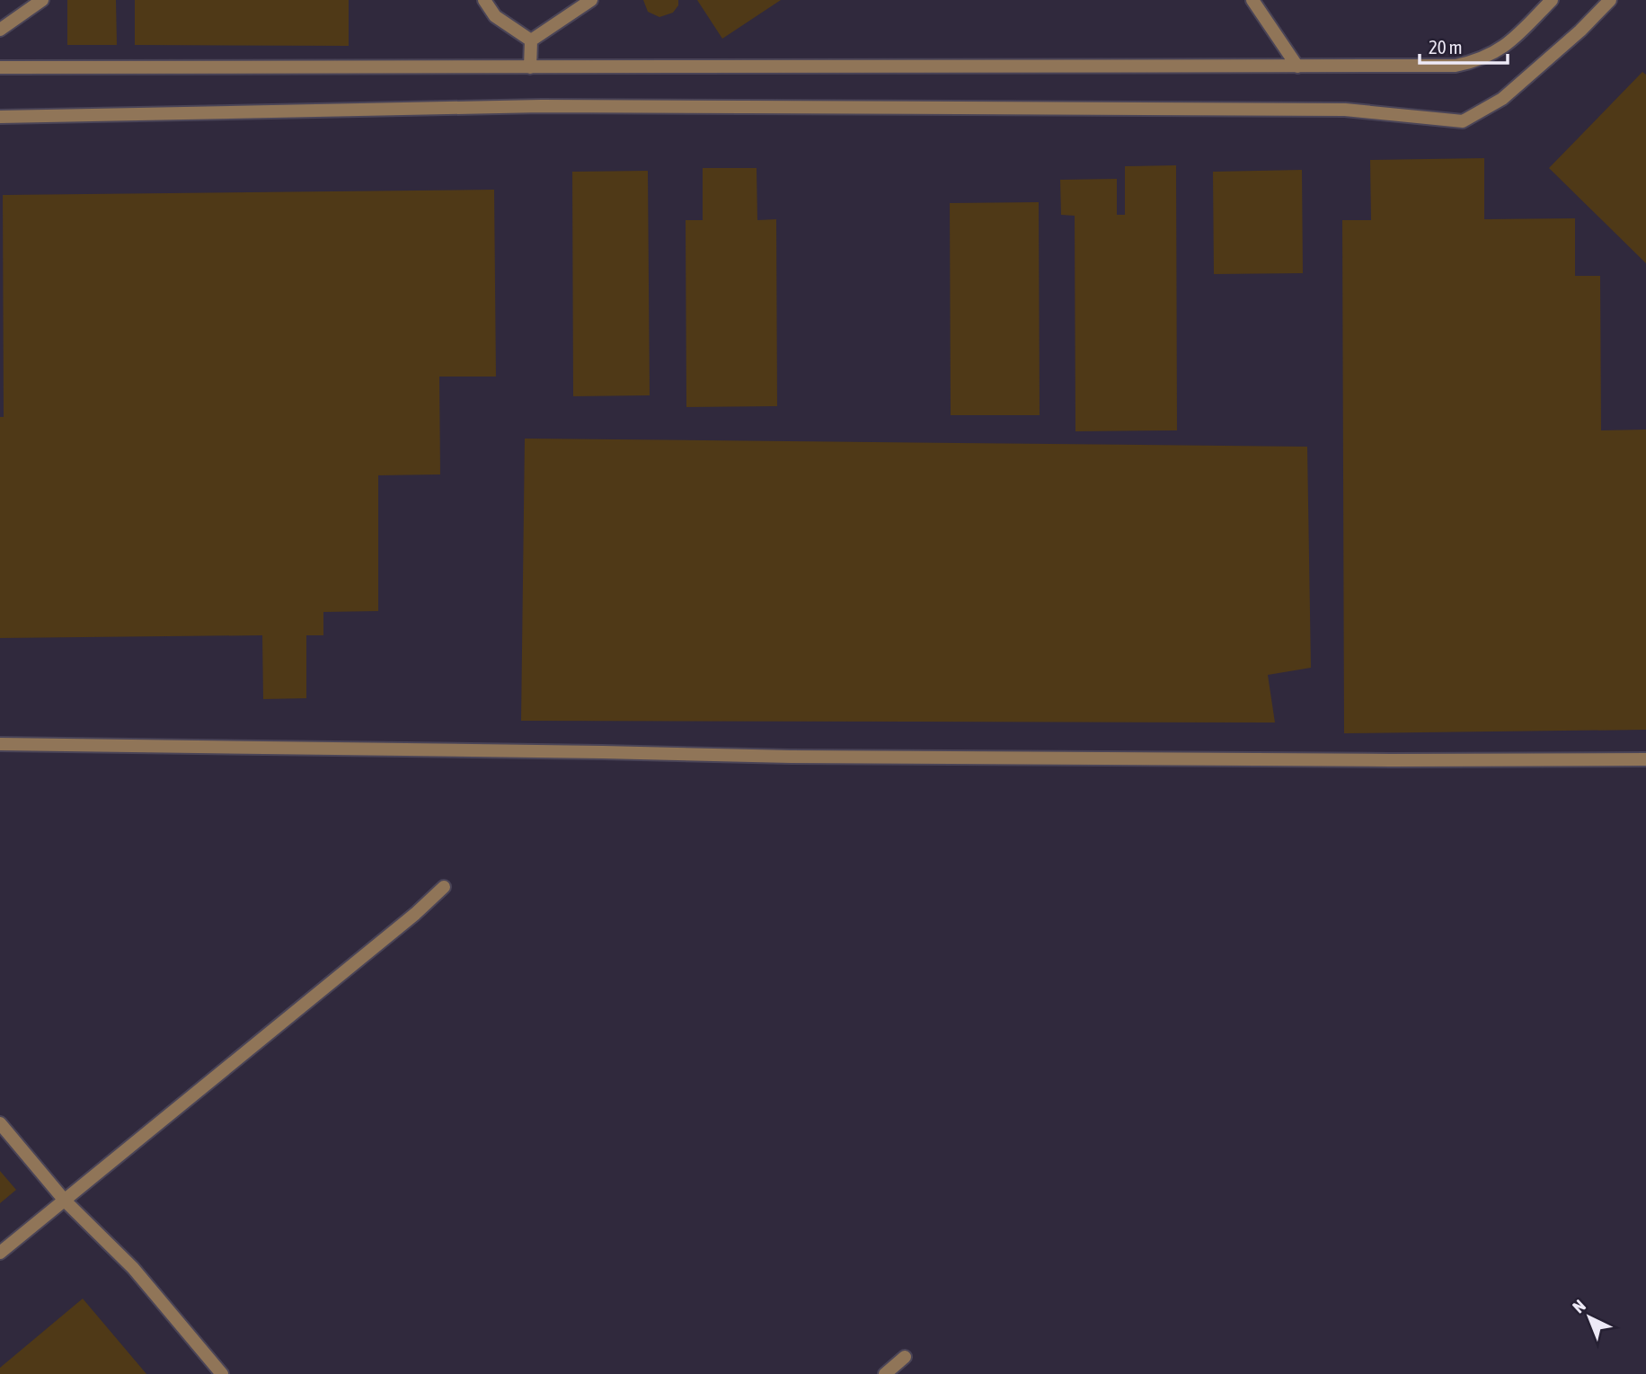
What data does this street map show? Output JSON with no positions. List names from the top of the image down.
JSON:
{
  "scale_bar": "20 m",
  "north": "top left"
}
